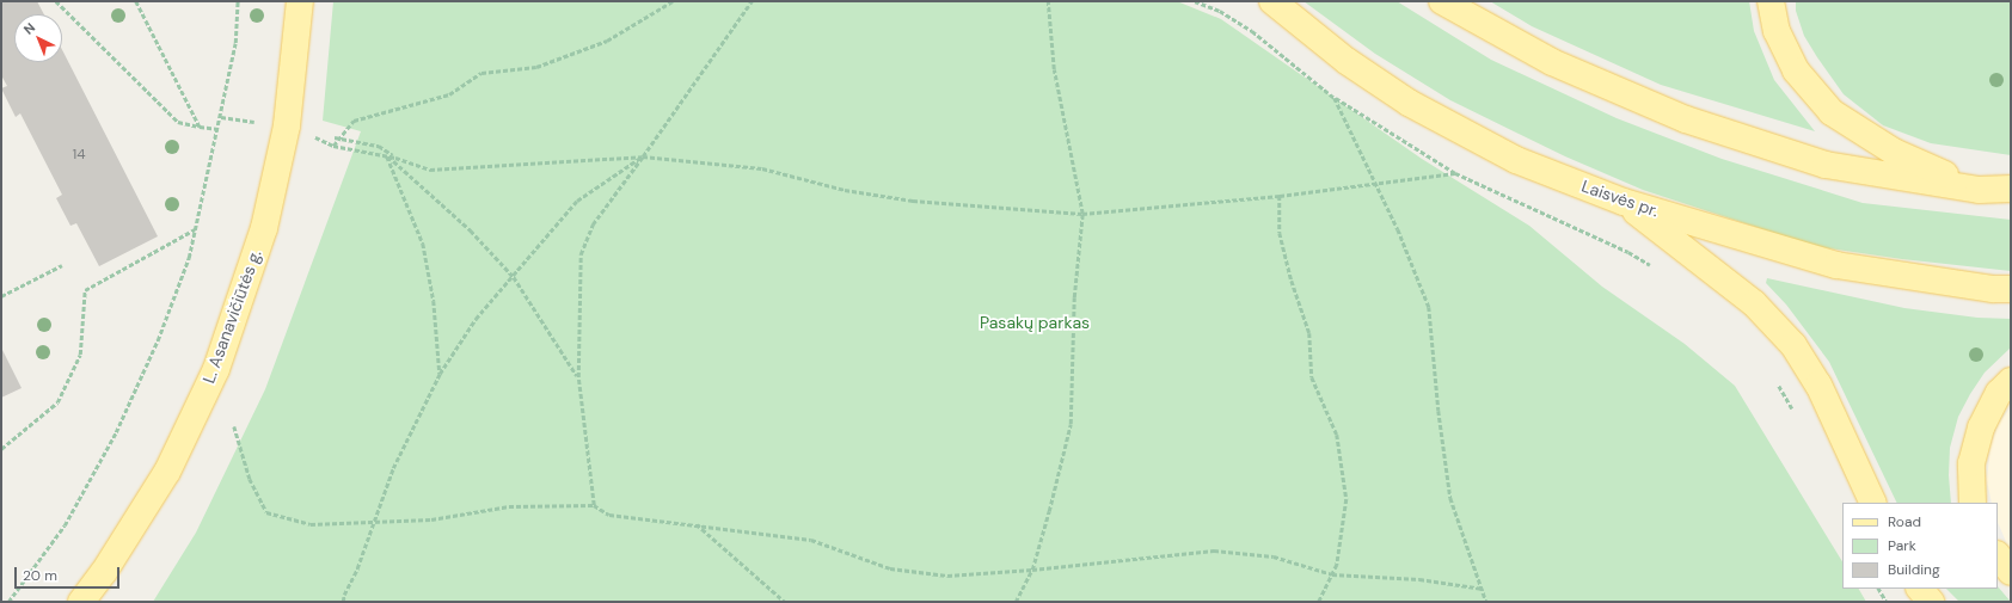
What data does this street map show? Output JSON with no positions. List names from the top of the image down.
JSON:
{
  "streets": {
    "main road": ["Laisvės pr.", "L. Asanavičiūtės g."]
  },
  "parks": ["Pasakų parkas"],
  "house_numbers": ["14"],
  "legend": ["Road", "Park", "Building"],
  "scale_bar": "20 m",
  "north": "top left"
}
